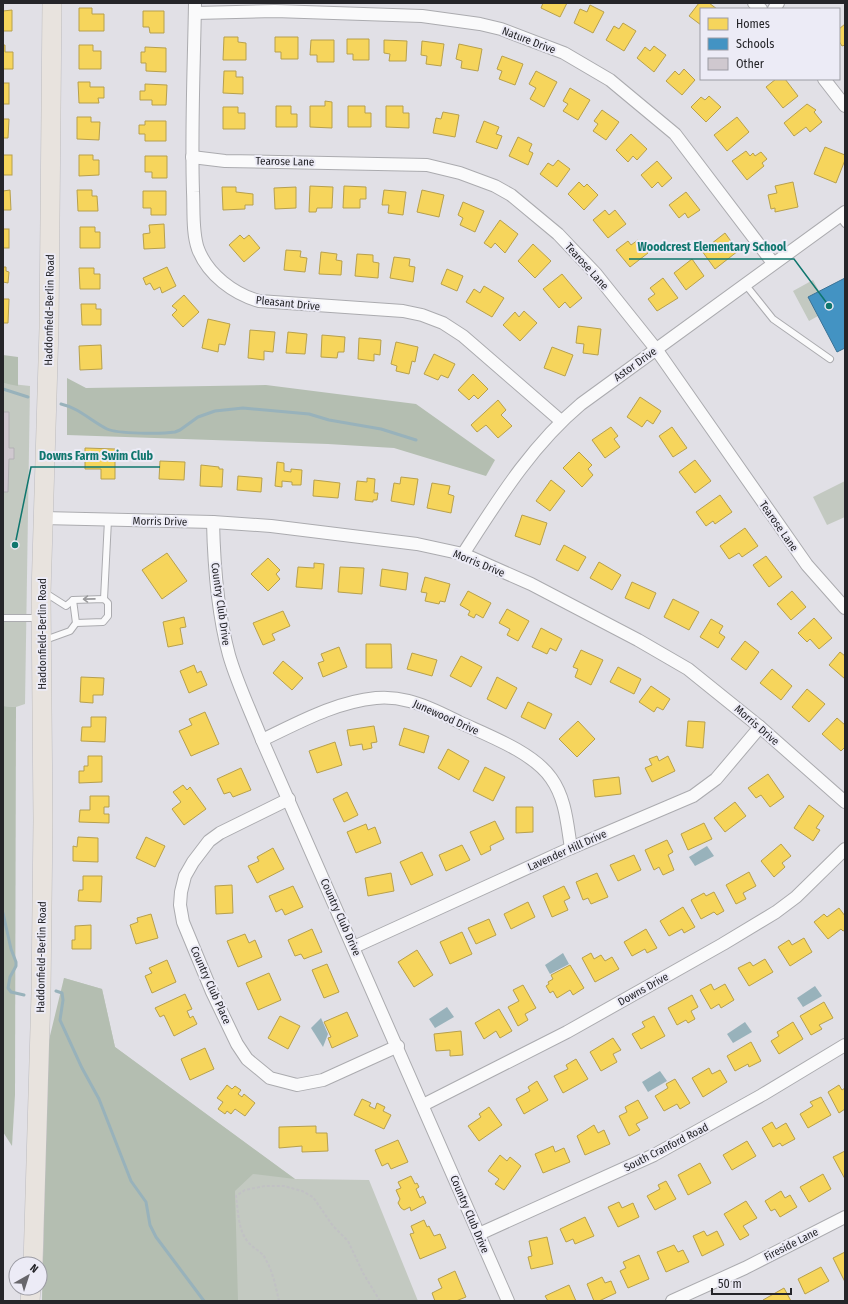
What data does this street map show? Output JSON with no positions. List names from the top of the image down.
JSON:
{
  "streets": {
    "main road": ["Haddonfield-Berlin Road"],
    "street": [
      "Nature Drive",
      "Tearose Lane",
      "Pleasant Drive",
      "Astor Drive",
      "Morris Drive",
      "Country Club Drive",
      "Junewood Drive",
      "Lavender Hill Drive",
      "Country Club Place",
      "Downs Drive",
      "South Cranford Road",
      "Fireside Lane"
    ]
  },
  "crossings": [
    ["Nature Drive", "Pleasant Drive"],
    ["Nature Drive", "Astor Drive"],
    ["Tearose Lane", "Pleasant Drive"],
    ["Tearose Lane", "Astor Drive"],
    ["Pleasant Drive", "Astor Drive"],
    ["Haddonfield-Berlin Road", "Morris Drive"],
    ["Astor Drive", "Morris Drive"],
    ["Morris Drive", "Country Club Drive"],
    ["Morris Drive", "Lavender Hill Drive"],
    ["Country Club Drive", "Junewood Drive"],
    ["Country Club Drive", "Lavender Hill Drive"],
    ["Country Club Drive", "Country Club Place"],
    ["Country Club Drive", "Downs Drive"],
    ["Country Club Drive", "South Cranford Road"],
    ["Junewood Drive", "Lavender Hill Drive"]
  ],
  "places": ["Woodcrest Elementary School", "Downs Farm Swim Club"],
  "legend": ["Homes", "Schools", "Other"],
  "scale_bar": "50 m",
  "north": "top right"
}
